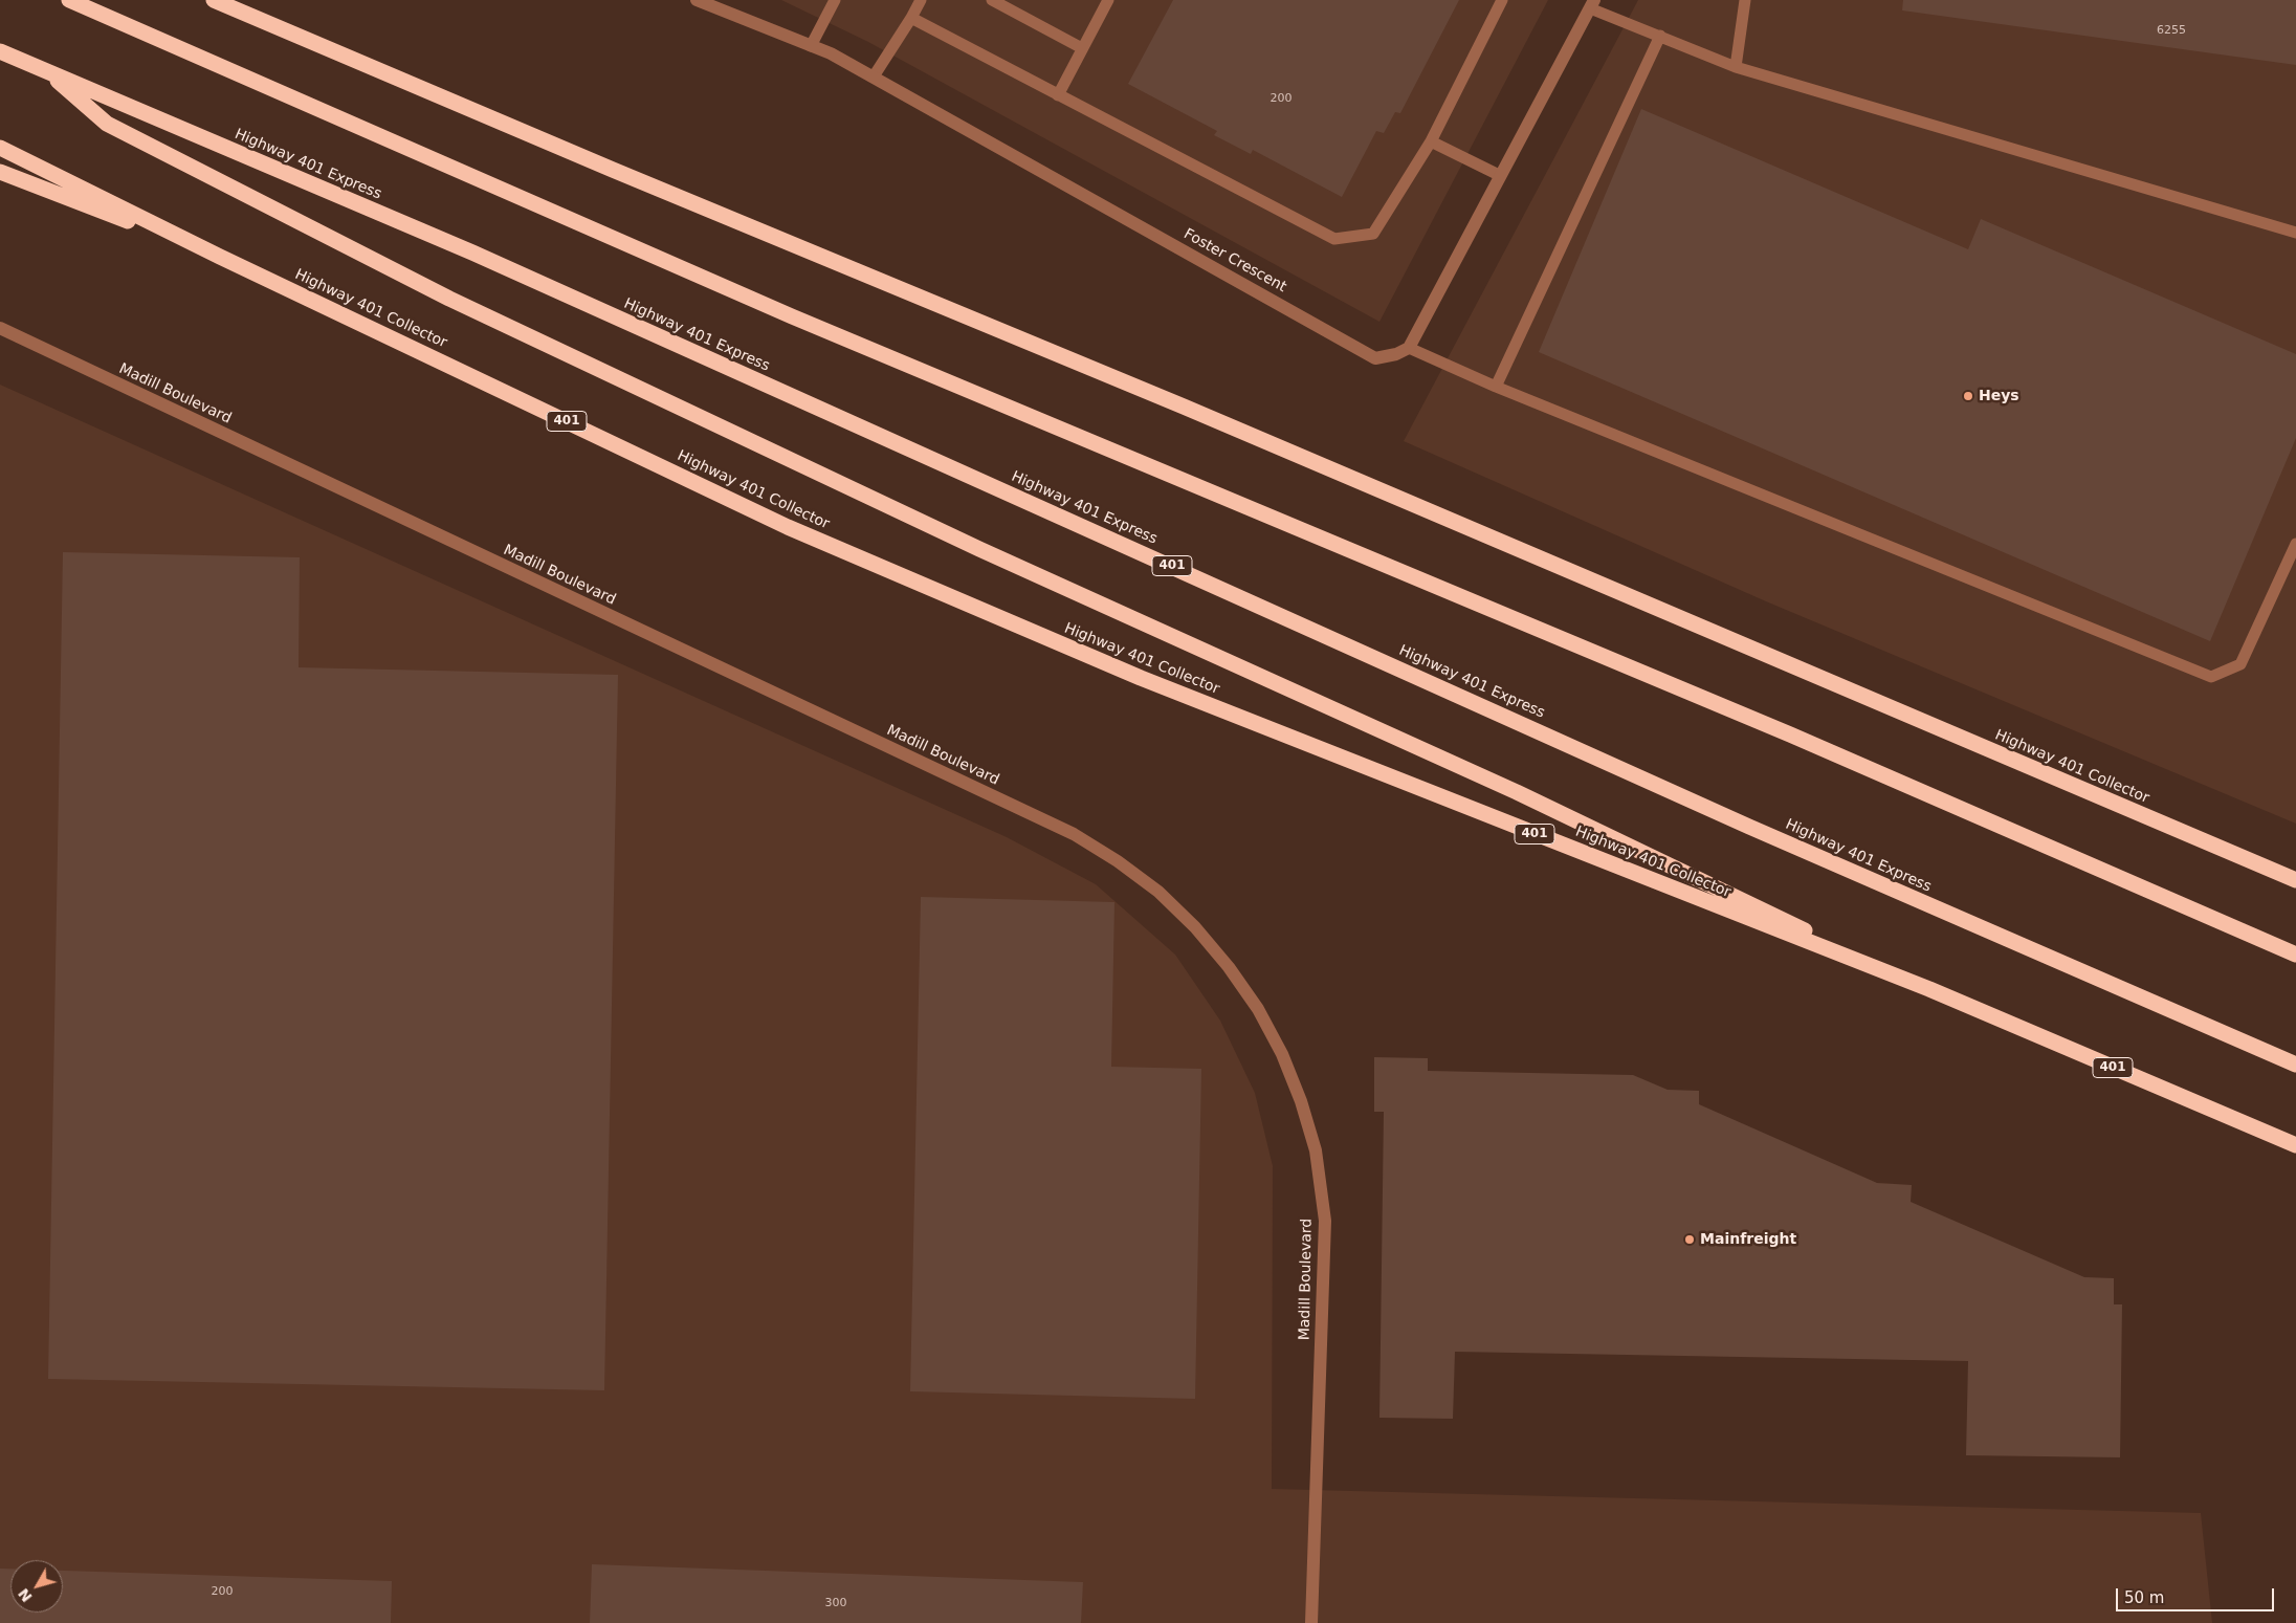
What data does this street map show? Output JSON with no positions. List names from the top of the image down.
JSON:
{
  "streets": {
    "highway": ["Highway 401 Express", "Highway 401 Collector", "401"],
    "street": ["Foster Crescent", "Madill Boulevard"]
  },
  "places": ["Heys", "Mainfreight"],
  "house_numbers": [
    "6255",
    "200",
    "200",
    "300"
  ],
  "scale_bar": "50 m",
  "north": "bottom left"
}
